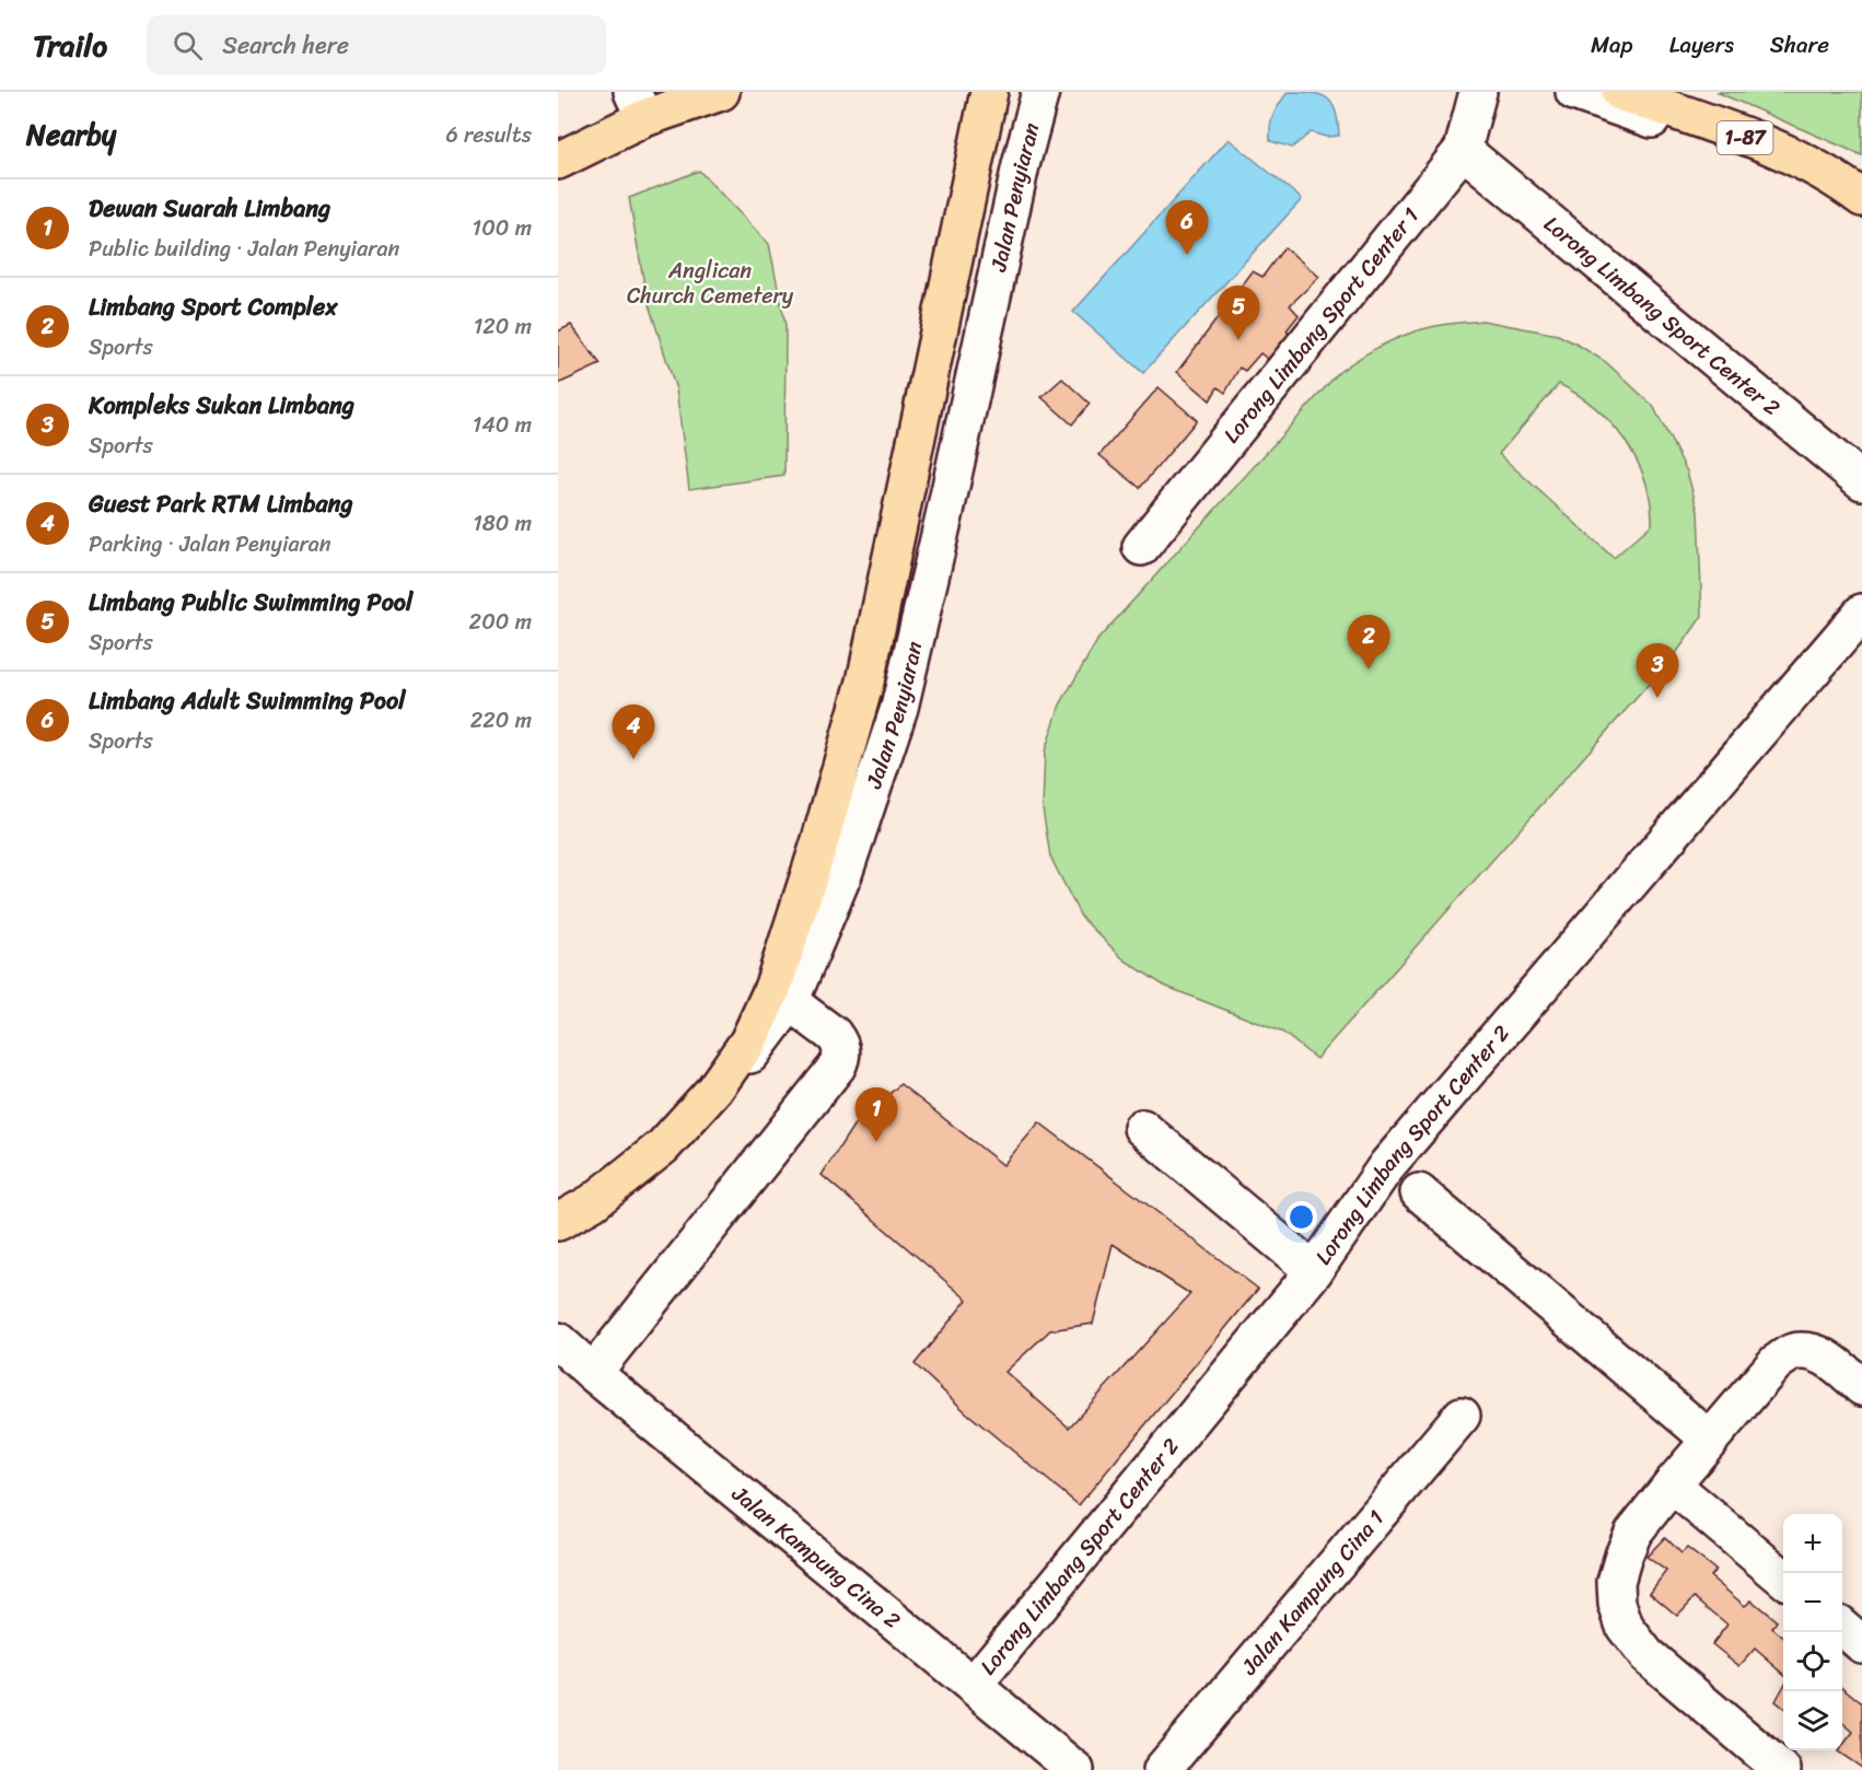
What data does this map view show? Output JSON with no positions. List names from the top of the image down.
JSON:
{
  "streets": {
    "main road": ["1-87", "Jalan Penyiaran"],
    "street": [
      "Lorong Limbang Sport Center 2",
      "Lorong Limbang Sport Center 1",
      "Jalan Kampung Cina 2",
      "Jalan Kampung Cina 1"
    ]
  },
  "crossings": [
    ["Lorong Limbang Sport Center 2", "Lorong Limbang Sport Center 1"],
    ["Lorong Limbang Sport Center 2", "Jalan Kampung Cina 2"]
  ],
  "parks": ["Anglican Church Cemetery"],
  "page": {
    "header": "Trailo",
    "search": "Search here",
    "nav": ["Map", "Layers", "Share"],
    "heading": ["Nearby", "6 results"],
    "list": [
      {
        "mark": "1",
        "name": "Dewan Suarah Limbang",
        "note": "Public building · Jalan Penyiaran",
        "value": "100 m"
      },
      {
        "mark": "2",
        "name": "Limbang Sport Complex",
        "note": "Sports",
        "value": "120 m"
      },
      {
        "mark": "3",
        "name": "Kompleks Sukan Limbang",
        "note": "Sports",
        "value": "140 m"
      },
      {
        "mark": "4",
        "name": "Guest Park RTM Limbang",
        "note": "Parking · Jalan Penyiaran",
        "value": "180 m"
      },
      {
        "mark": "5",
        "name": "Limbang Public Swimming Pool",
        "note": "Sports",
        "value": "200 m"
      },
      {
        "mark": "6",
        "name": "Limbang Adult Swimming Pool",
        "note": "Sports",
        "value": "220 m"
      }
    ],
    "pins": [
      "6",
      "5",
      "2",
      "3",
      "4",
      "1"
    ],
    "map_buttons": ["+", "−"]
  }
}
